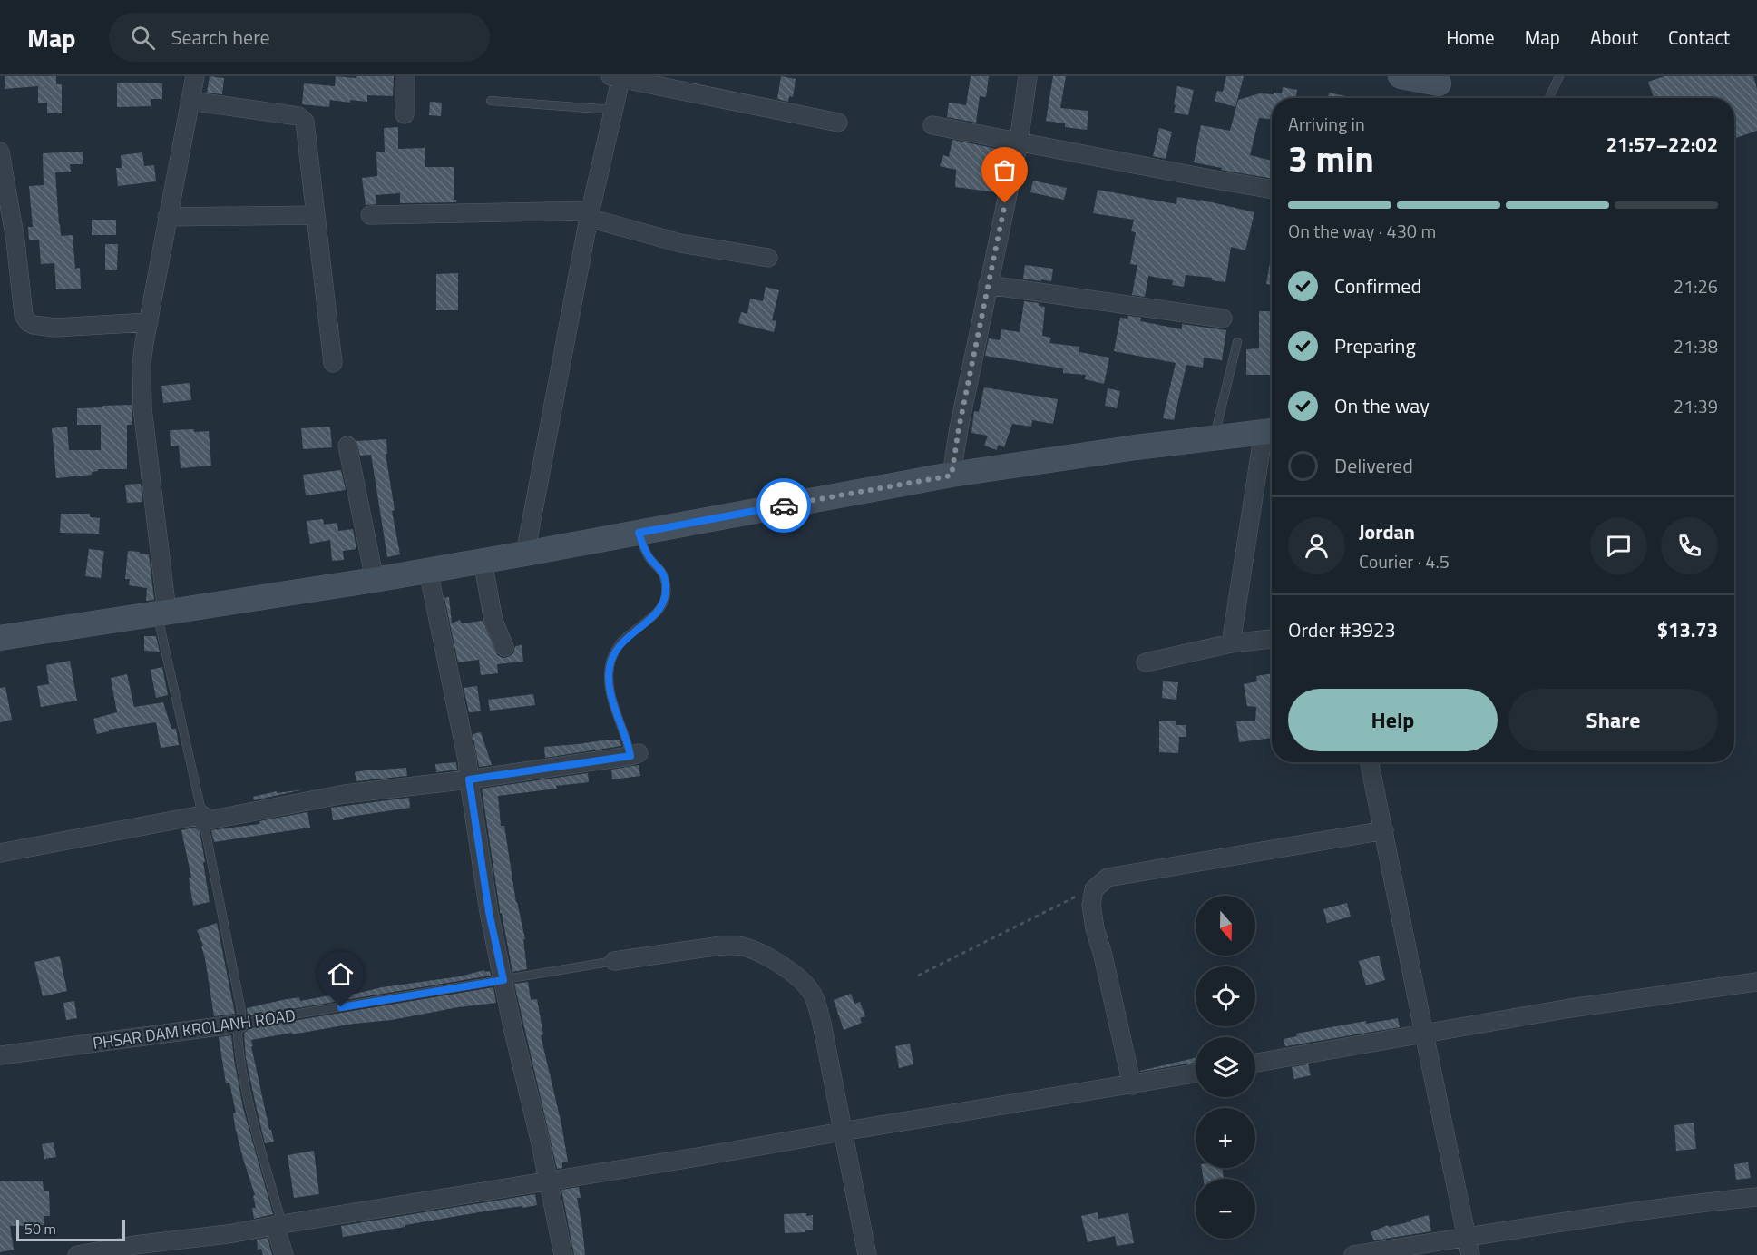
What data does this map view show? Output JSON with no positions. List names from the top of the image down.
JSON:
{
  "streets": {
    "street": ["PHSAR DAM KROLANH ROAD"]
  },
  "scale_bar": "50 m",
  "north": "bottom",
  "page": {
    "header": "Map",
    "search": "Search here",
    "nav": [
      "Home",
      "Map",
      "About",
      "Contact"
    ],
    "heading": ["3 min", "Arriving in", "21:57–22:02"],
    "panel": [
      "Jordan",
      "Courier · 4.5",
      "Order #3923",
      "$13.73"
    ],
    "bar": "On the way · 430 m",
    "list": [
      ["Confirmed", "21:26"],
      ["Preparing", "21:38"],
      ["On the way", "21:39"],
      "Delivered"
    ],
    "buttons": ["Help", "Share"],
    "map_buttons": ["+", "−"],
    "scale": "50 m"
  }
}
